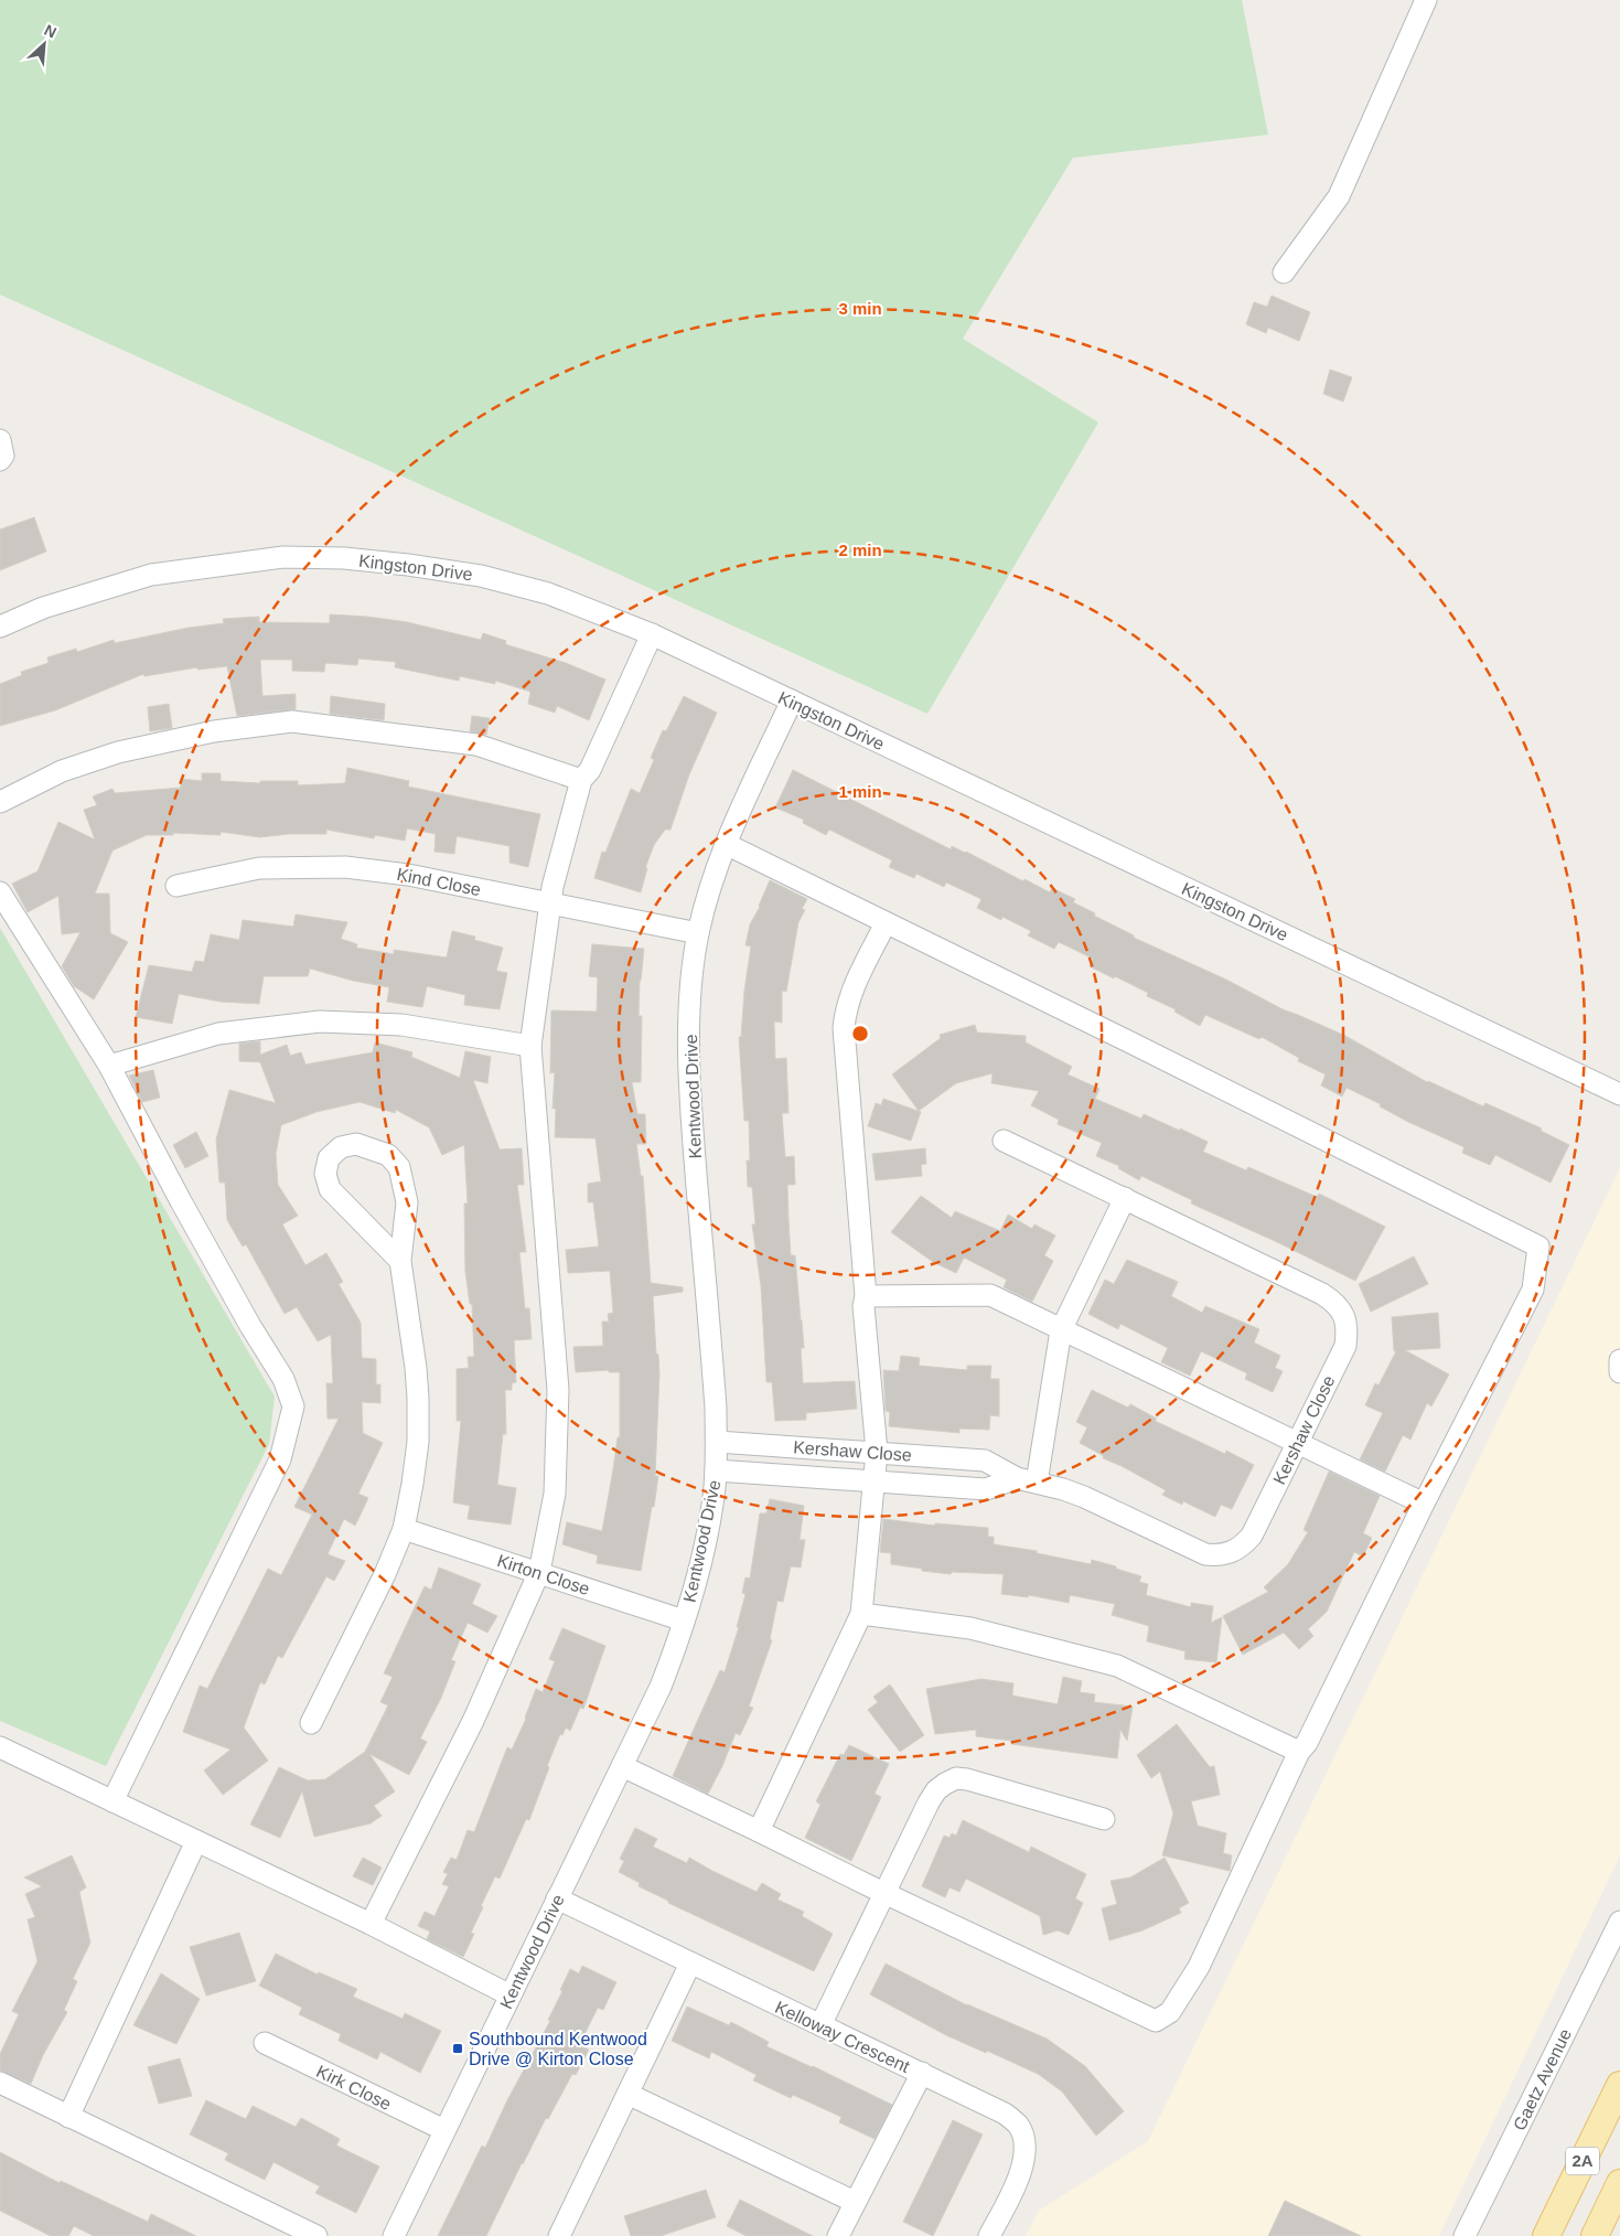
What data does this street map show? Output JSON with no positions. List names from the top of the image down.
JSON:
{
  "streets": {
    "main road": ["2A"],
    "street": [
      "Kingston Drive",
      "Kind Close",
      "Kentwood Drive",
      "Kershaw Close",
      "Kirton Close",
      "Kelloway Crescent",
      "Gaetz Avenue",
      "Kirk Close"
    ]
  },
  "crossings": [
    ["Kingston Drive", "Kentwood Drive"],
    ["Kind Close", "Kentwood Drive"],
    ["Kentwood Drive", "Kershaw Close"],
    ["Kentwood Drive", "Kirton Close"],
    ["Kentwood Drive", "Kelloway Crescent"],
    ["Kentwood Drive", "Kirk Close"]
  ],
  "places": {
    "transit": ["Southbound Kentwood Drive @ Kirton Close"]
  },
  "north": "top right",
  "rings": ["3 min", "2 min", "1 min"]
}
